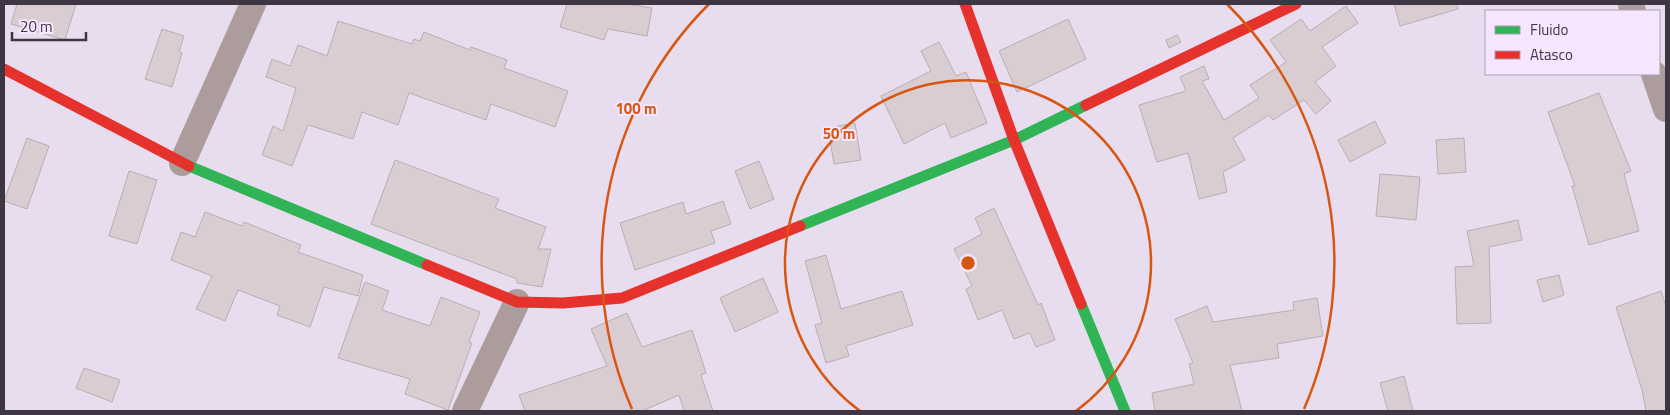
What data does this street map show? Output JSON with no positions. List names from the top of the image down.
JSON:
{
  "legend": ["Fluido", "Atasco"],
  "scale_bar": "20 m",
  "rings": ["100 m", "50 m"]
}
